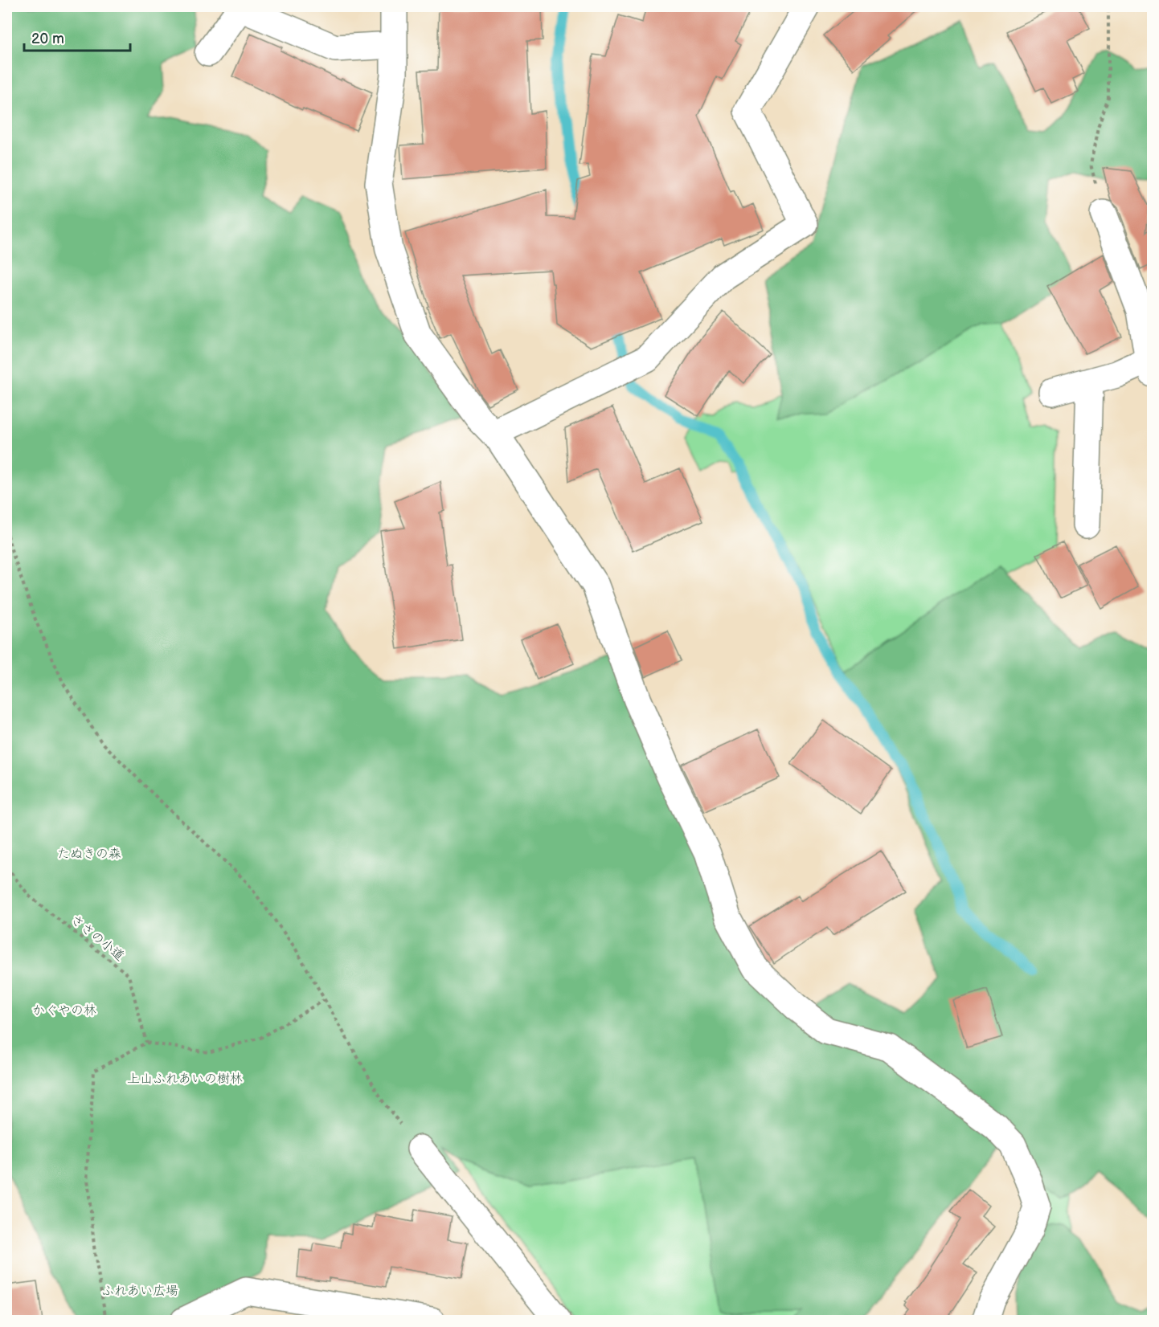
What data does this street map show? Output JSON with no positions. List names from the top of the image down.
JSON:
{
  "streets": {
    "path": ["ささの小道"]
  },
  "parks": [
    "たぬきの森",
    "かぐやの林",
    "上山ふれあいの樹林",
    "ふれあい広場"
  ],
  "scale_bar": "20 m"
}
